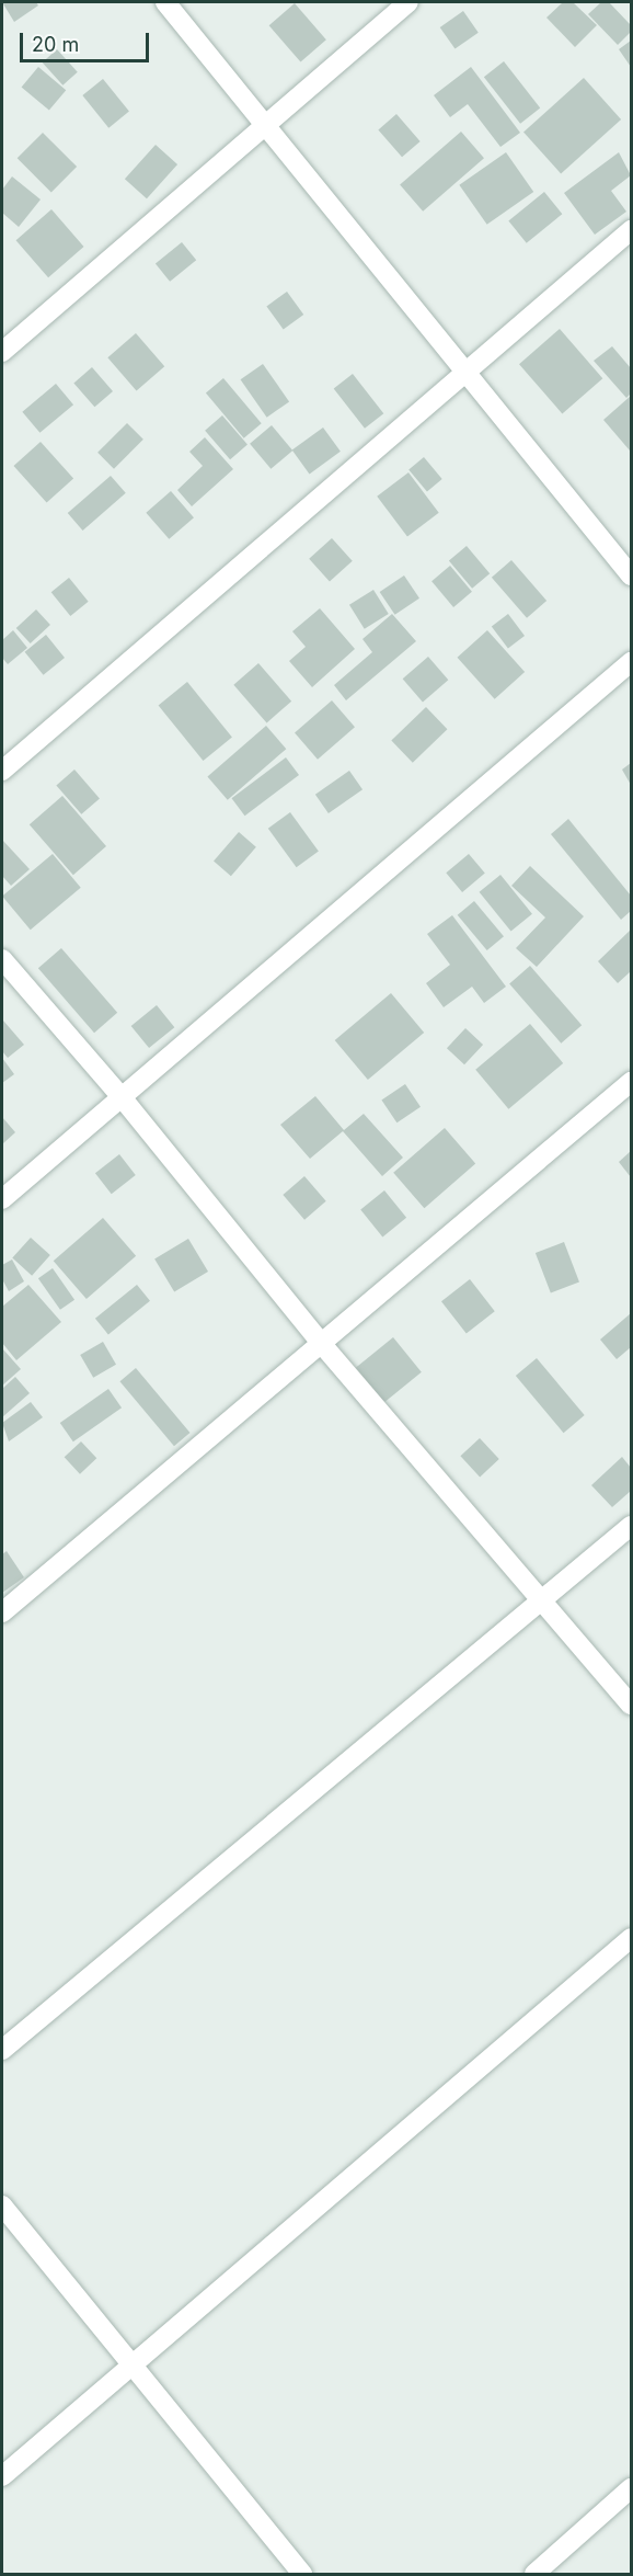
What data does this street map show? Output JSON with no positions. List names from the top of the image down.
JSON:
{
  "scale_bar": "20 m"
}
